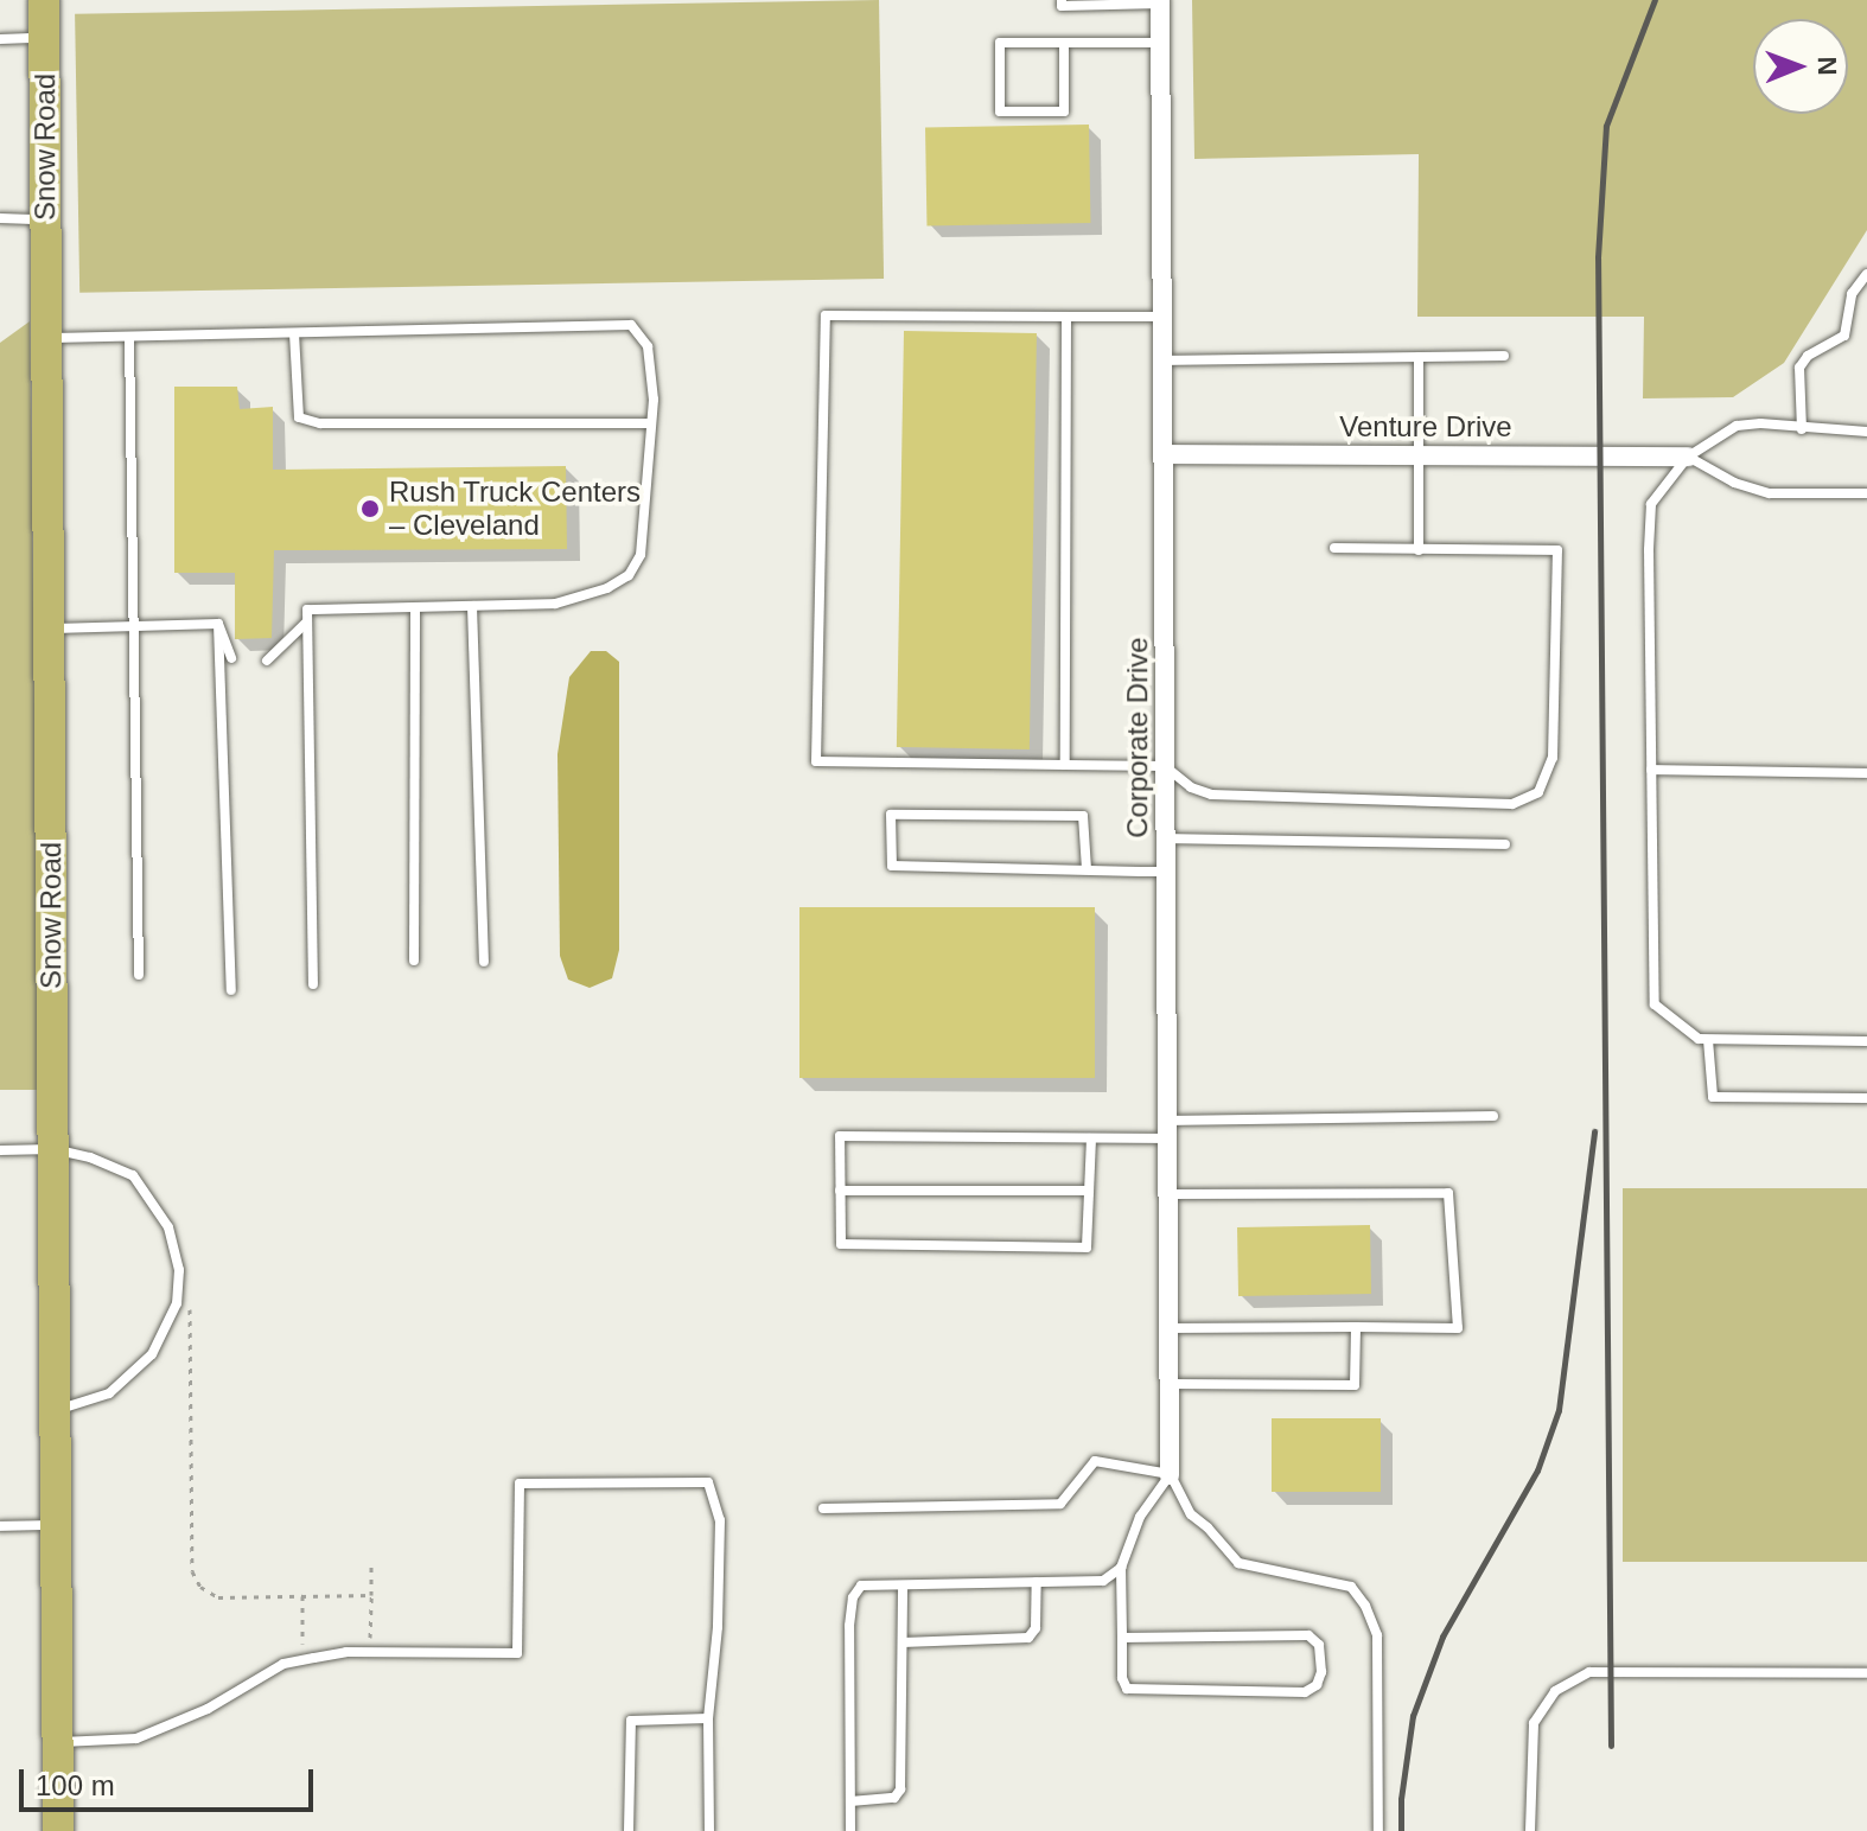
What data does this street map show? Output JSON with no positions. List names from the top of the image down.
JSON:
{
  "streets": {
    "main road": ["Snow Road"],
    "street": ["Venture Drive", "Corporate Drive"]
  },
  "crossings": [
    ["Venture Drive", "Corporate Drive"]
  ],
  "places": ["Rush Truck Centers – Cleveland"],
  "scale_bar": "100 m",
  "north": "right"
}
